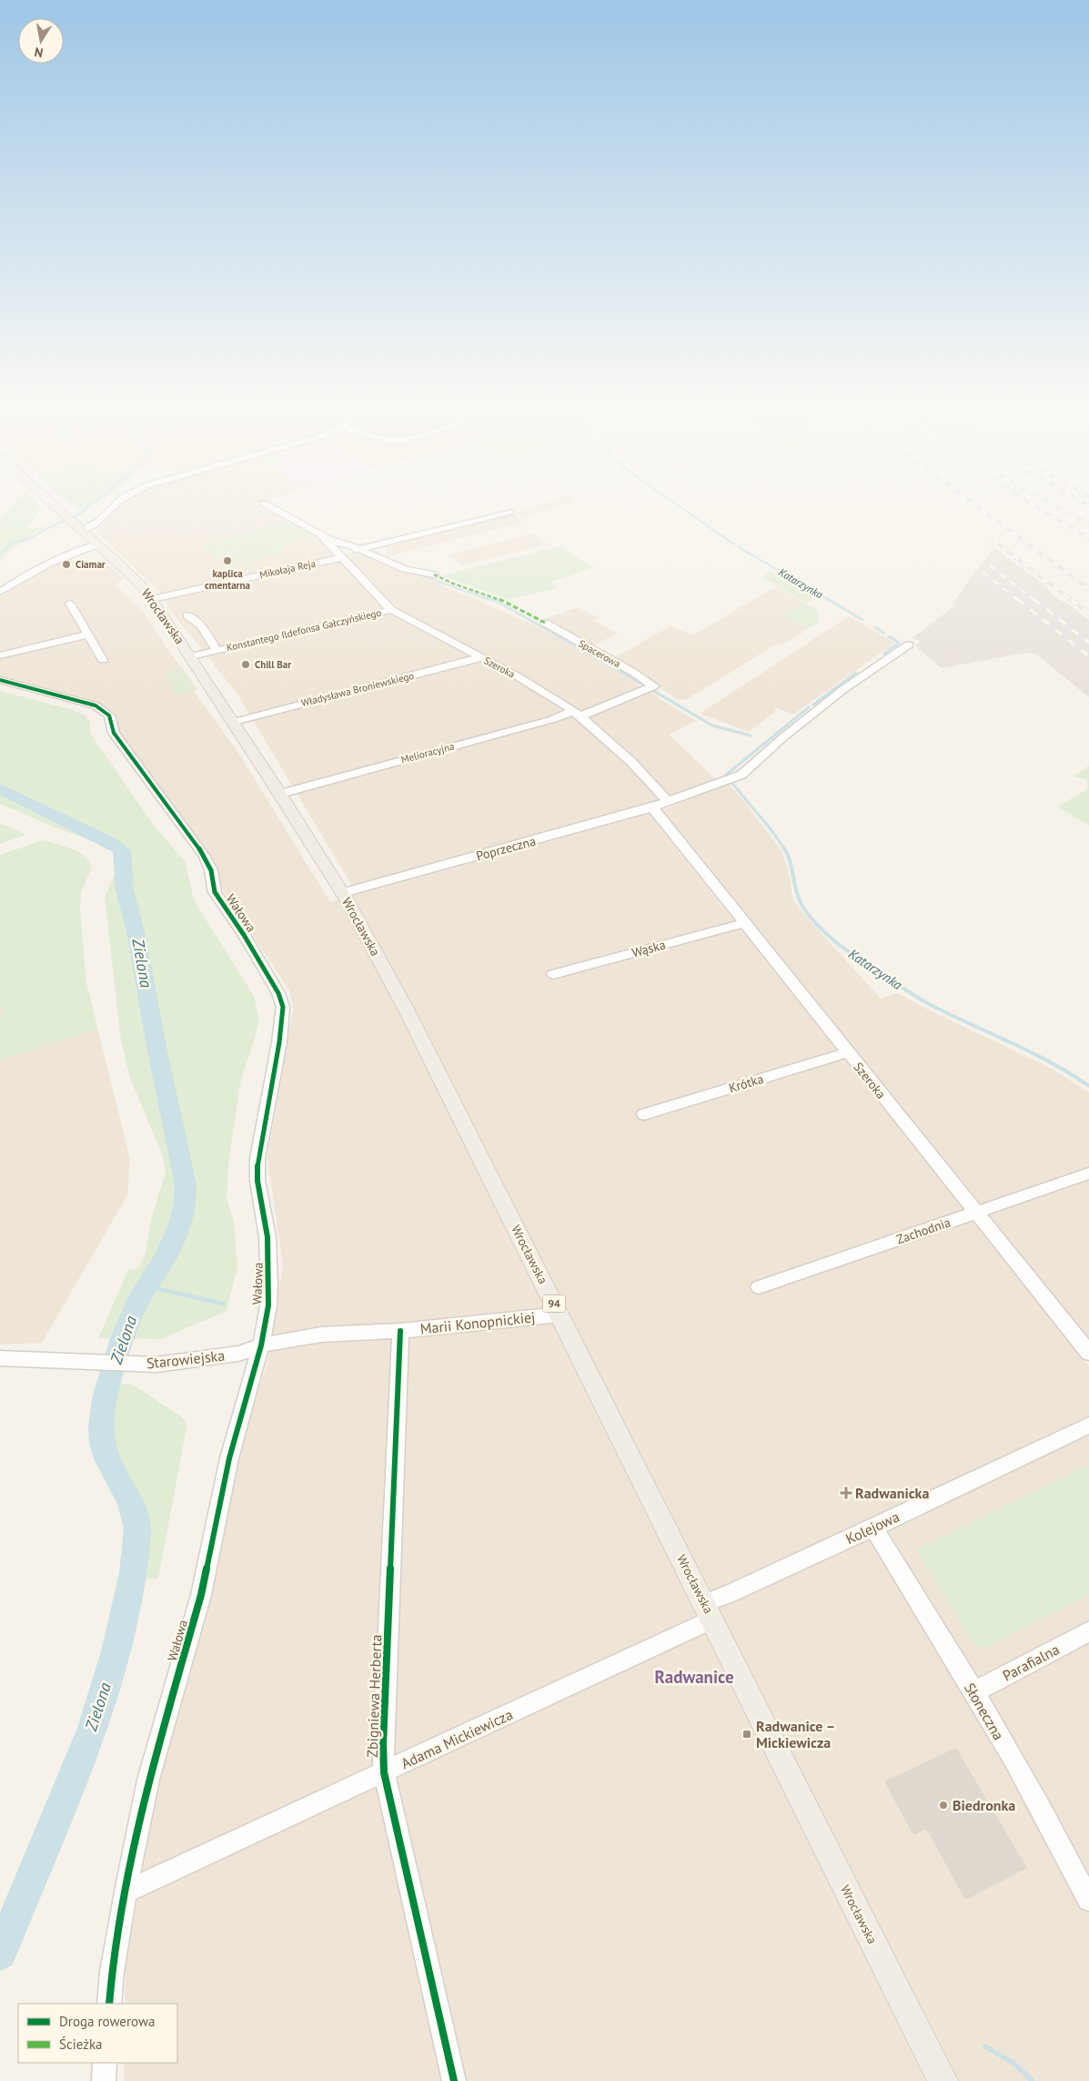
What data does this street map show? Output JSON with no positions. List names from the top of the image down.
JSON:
{
  "streets": {
    "main road": ["Wrocławska", "94"],
    "street": [
      "Mikołaja Reja",
      "Konstantego Ildefonsa Gałczyńskiego",
      "Spacerowa",
      "Szeroka",
      "Władysława Broniewskiego",
      "Melioracyjna",
      "Poprzeczna",
      "Wałowa",
      "Wąska",
      "Krótka",
      "Zachodnia",
      "Marii Konopnickiej",
      "Starowiejska",
      "Kolejowa",
      "Parafialna",
      "Zbigniewa Herberta",
      "Słoneczna",
      "Adama Mickiewicza"
    ]
  },
  "crossings": [
    ["Mikołaja Reja", "Wrocławska"],
    ["Mikołaja Reja", "Szeroka"],
    ["Wrocławska", "Konstantego Ildefonsa Gałczyńskiego"],
    ["Wrocławska", "Władysława Broniewskiego"],
    ["Wrocławska", "Melioracyjna"],
    ["Wrocławska", "Poprzeczna"],
    ["Wrocławska", "94"],
    ["Wrocławska", "Marii Konopnickiej"],
    ["Wrocławska", "Kolejowa"],
    ["Wrocławska", "Adama Mickiewicza"],
    ["Konstantego Ildefonsa Gałczyńskiego", "Szeroka"],
    ["Spacerowa", "Melioracyjna"],
    ["Szeroka", "Władysława Broniewskiego"],
    ["Szeroka", "Melioracyjna"],
    ["Szeroka", "Poprzeczna"],
    ["Szeroka", "Wąska"],
    ["Szeroka", "Krótka"],
    ["Szeroka", "Zachodnia"],
    ["Wałowa", "Marii Konopnickiej"],
    ["Wałowa", "Starowiejska"],
    ["Wałowa", "Adama Mickiewicza"],
    ["Marii Konopnickiej", "Starowiejska"],
    ["Marii Konopnickiej", "Zbigniewa Herberta"],
    ["Kolejowa", "Słoneczna"],
    ["Kolejowa", "Adama Mickiewicza"],
    ["Parafialna", "Słoneczna"],
    ["Zbigniewa Herberta", "Adama Mickiewicza"]
  ],
  "districts": ["Radwanice"],
  "water": ["Katarzynka", "Zielona"],
  "places": {
    "other": [
      "kaplica cmentarna",
      "Ciamar",
      "Chill Bar",
      "Biedronka"
    ],
    "health": ["Radwanicka"],
    "transit": ["Radwanice – Mickiewicza"]
  },
  "legend": ["Droga rowerowa", "Ścieżka"],
  "north": "bottom"
}
